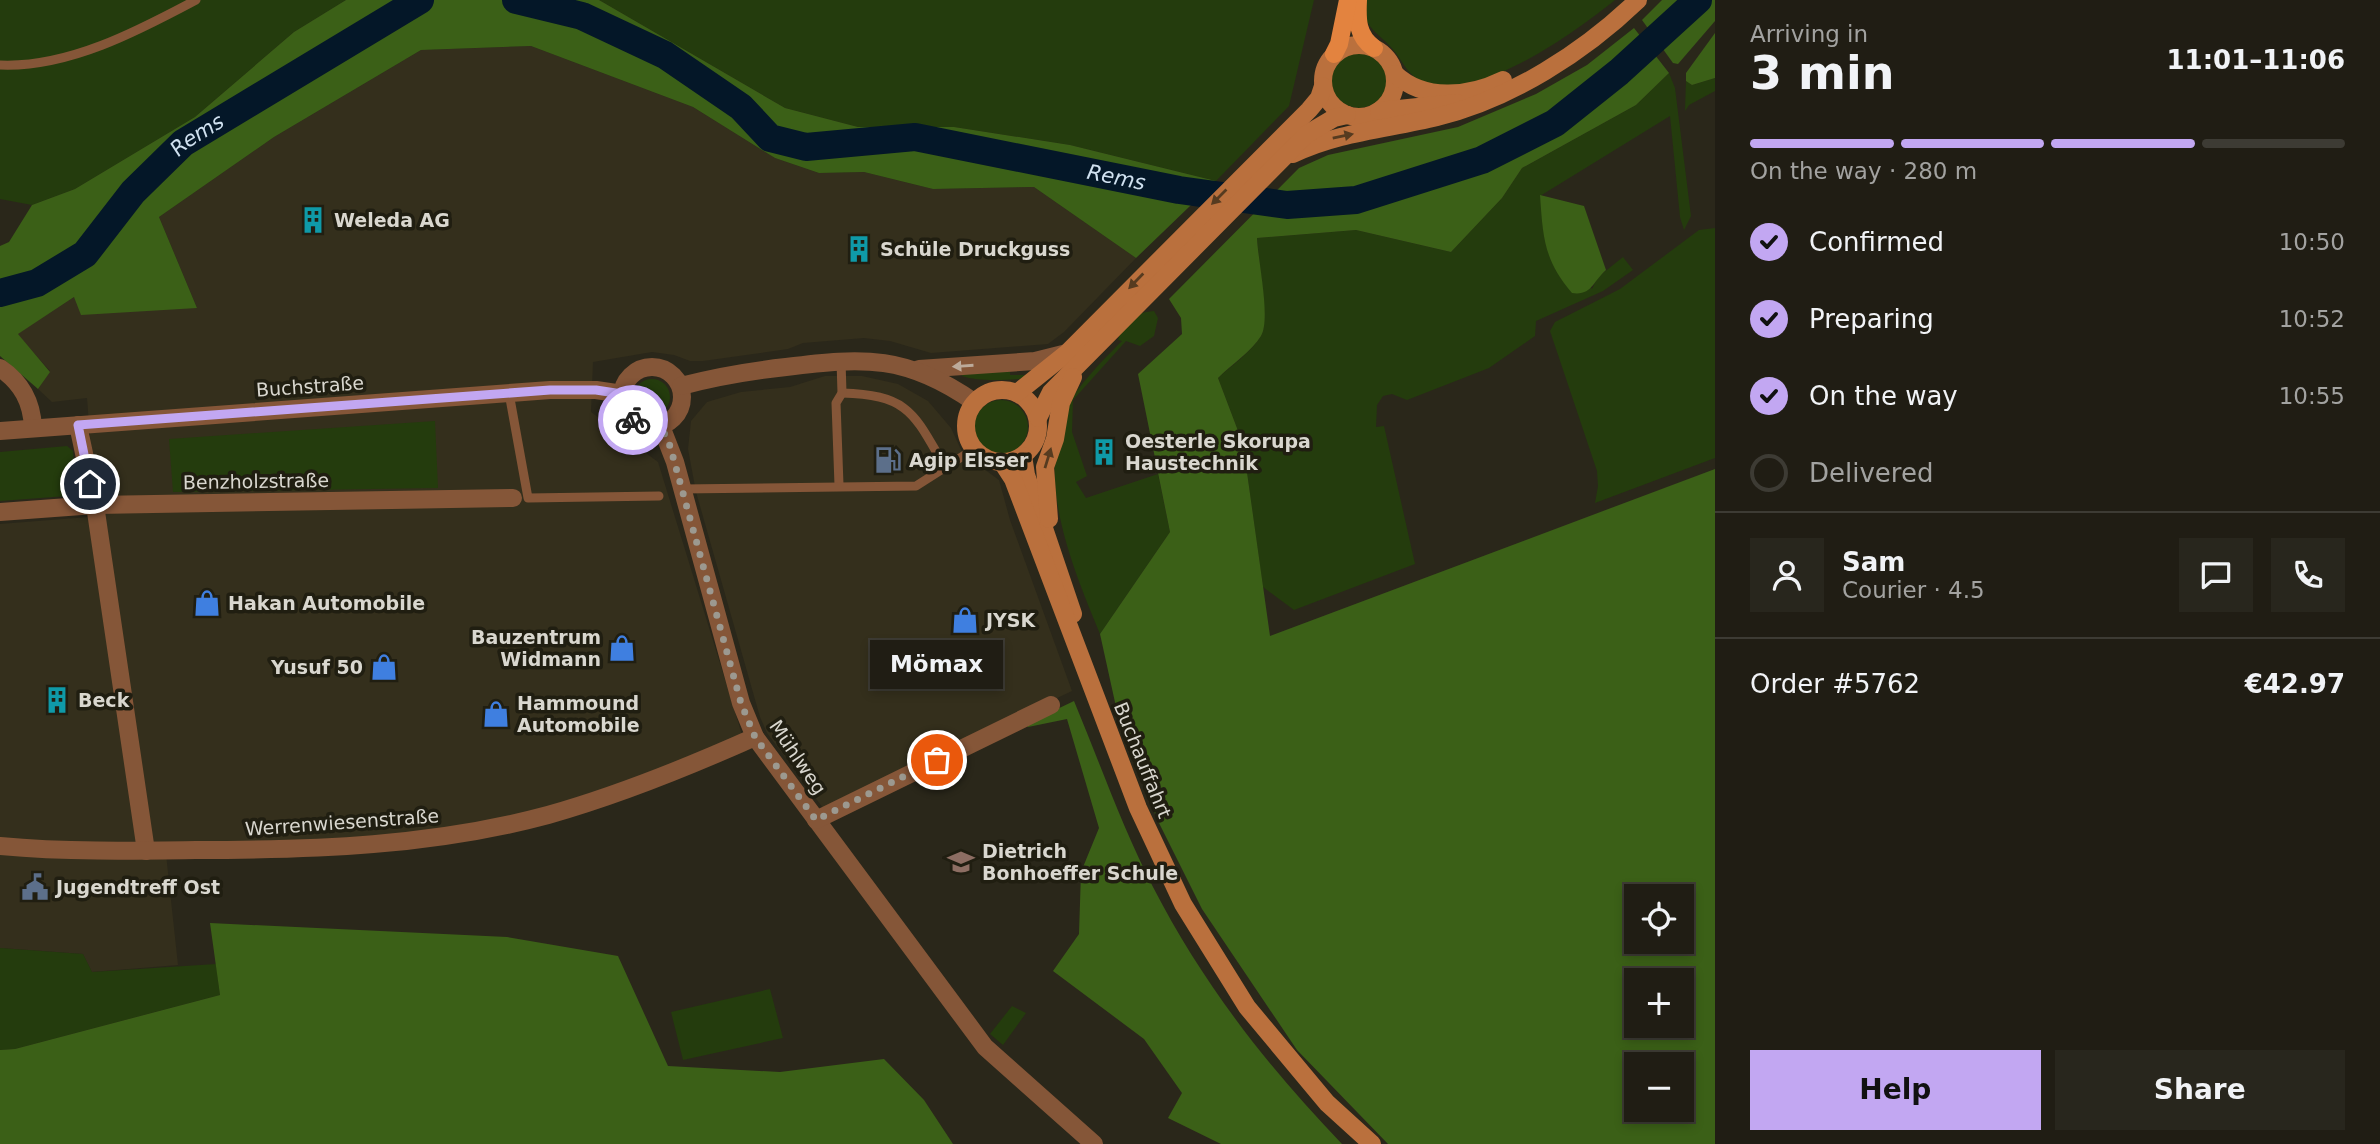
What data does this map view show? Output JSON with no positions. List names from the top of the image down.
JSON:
{
  "streets": {
    "main road": ["Buchauffahrt"],
    "street": [
      "Buchstraße",
      "Benzholzstraße",
      "Mühlweg",
      "Werrenwiesenstraße"
    ]
  },
  "crossings": [
    ["Buchstraße", "Mühlweg"],
    ["Mühlweg", "Werrenwiesenstraße"]
  ],
  "water": ["Rems"],
  "places": {
    "building": [
      "Weleda AG",
      "Schüle Druckguss",
      "Oesterle Skorupa Haustechnik",
      "Beck"
    ],
    "fuel station": ["Agip Elsser"],
    "shop": [
      "Hakan Automobile",
      "JYSK",
      "Bauzentrum Widmann",
      "Yusuf 50",
      "Hammound Automobile"
    ],
    "other": ["Mömax"],
    "school or university": ["Dietrich Bonhoeffer Schule"],
    "public building": ["Jugendtreff Ost"]
  },
  "page": {
    "heading": ["3 min", "Arriving in", "11:01–11:06"],
    "panel": [
      "Sam",
      "Courier · 4.5",
      "Order #5762",
      "€42.97"
    ],
    "bar": "On the way · 280 m",
    "list": [
      ["Confirmed", "10:50"],
      ["Preparing", "10:52"],
      ["On the way", "10:55"],
      "Delivered"
    ],
    "bubble": "Mömax",
    "map_buttons": ["+", "−"],
    "buttons": ["Help", "Share"]
  }
}
